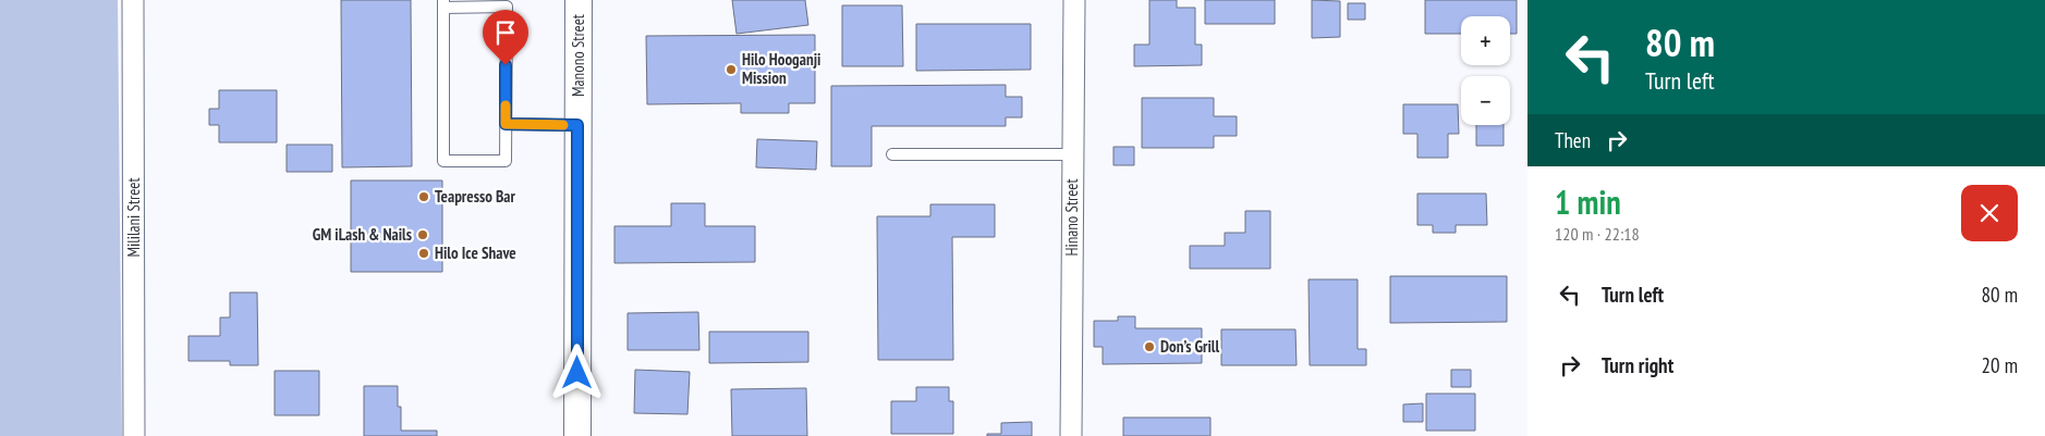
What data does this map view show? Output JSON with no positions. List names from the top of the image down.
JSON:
{
  "streets": {
    "street": ["Manono Street", "Mililani Street", "Hinano Street"]
  },
  "places": [
    "Hilo Hooganji Mission",
    "Teapresso Bar",
    "GM iLash & Nails",
    "Hilo Ice Shave",
    "Don’s Grill"
  ],
  "page": {
    "turn": ["80 m", "Turn left"],
    "map_buttons": ["+", "−"],
    "then": "Then",
    "heading": ["1 min", "120 m · 22:18"],
    "list": [
      {
        "name": "Turn left",
        "value": "80 m"
      },
      {
        "name": "Turn right",
        "value": "20 m"
      }
    ]
  }
}
